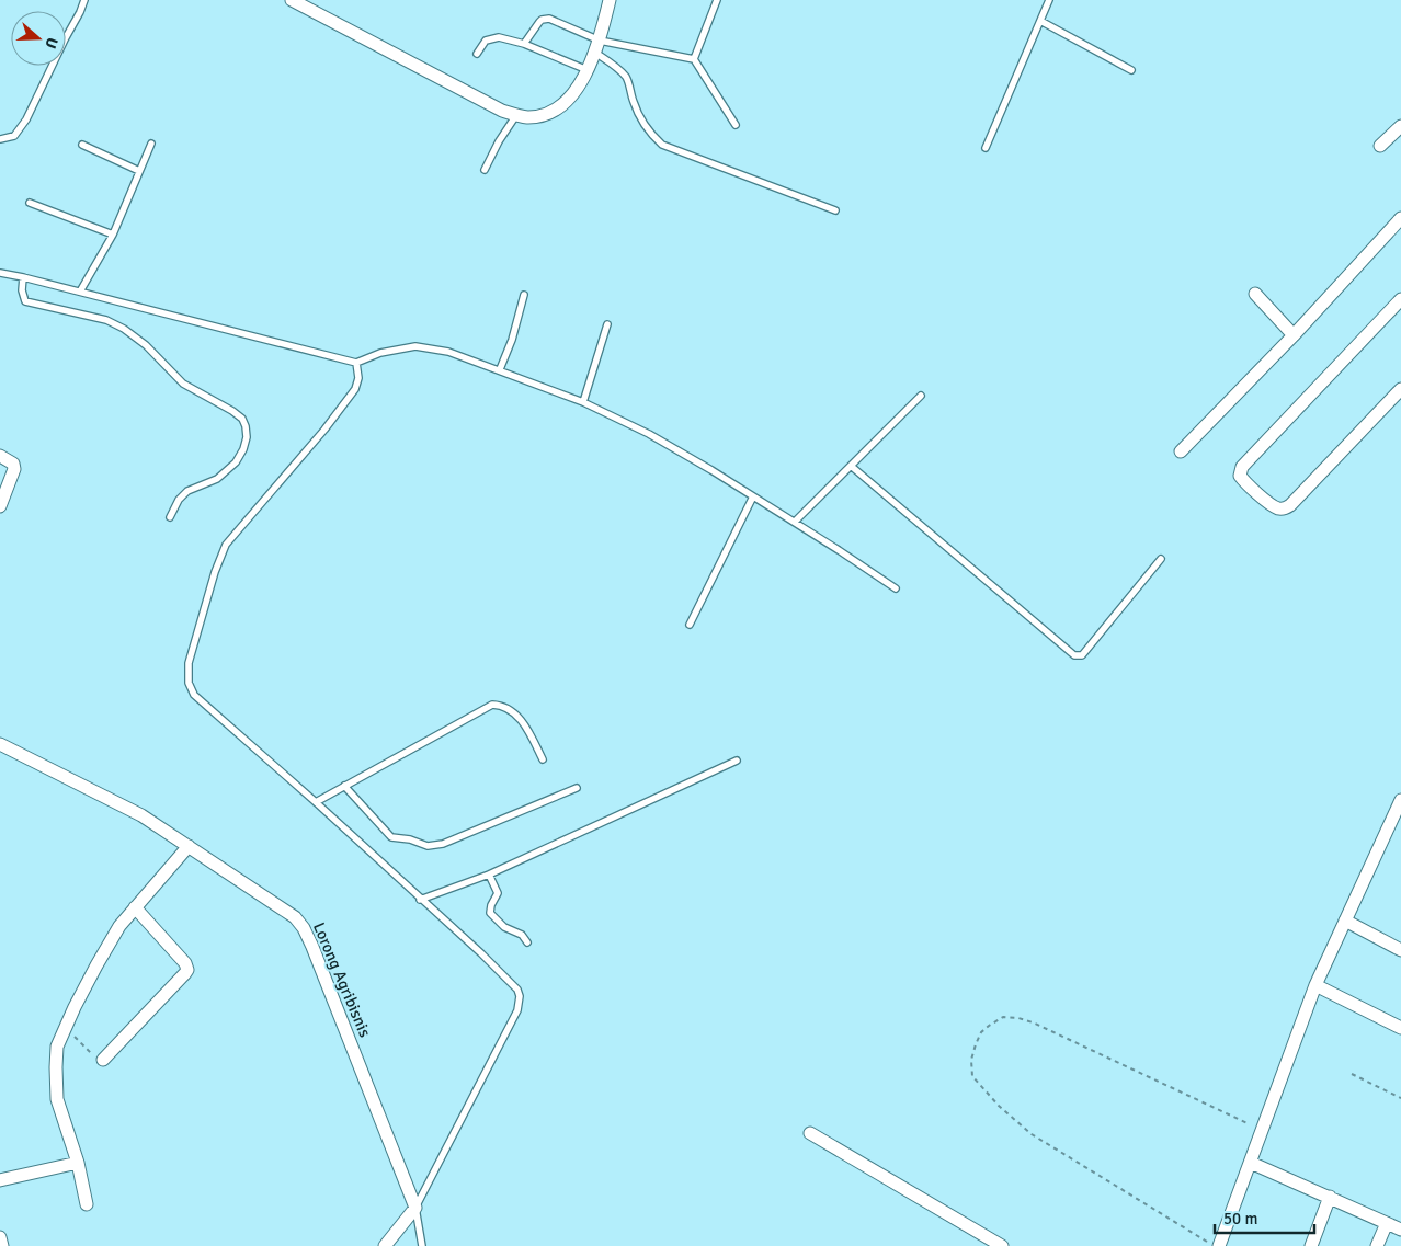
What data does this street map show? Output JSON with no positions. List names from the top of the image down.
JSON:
{
  "streets": {
    "street": ["Lorong Agribisnis"]
  },
  "scale_bar": "50 m",
  "north": "right"
}
